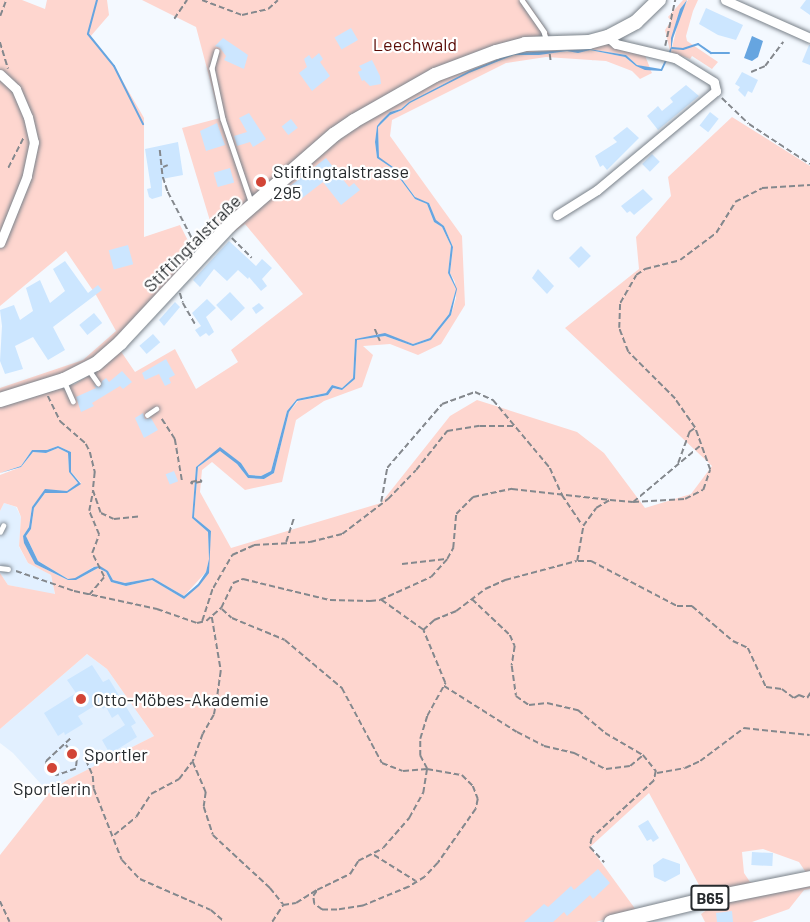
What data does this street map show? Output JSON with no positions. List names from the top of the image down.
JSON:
{
  "streets": {
    "main road": ["B65"],
    "street": ["Stiftingtalstraße"]
  },
  "parks": ["Leechwald"],
  "places": [
    "Stiftingtalstrasse 295",
    "Otto-Möbes-Akademie",
    "Sportler",
    "Sportlerin"
  ]
}
